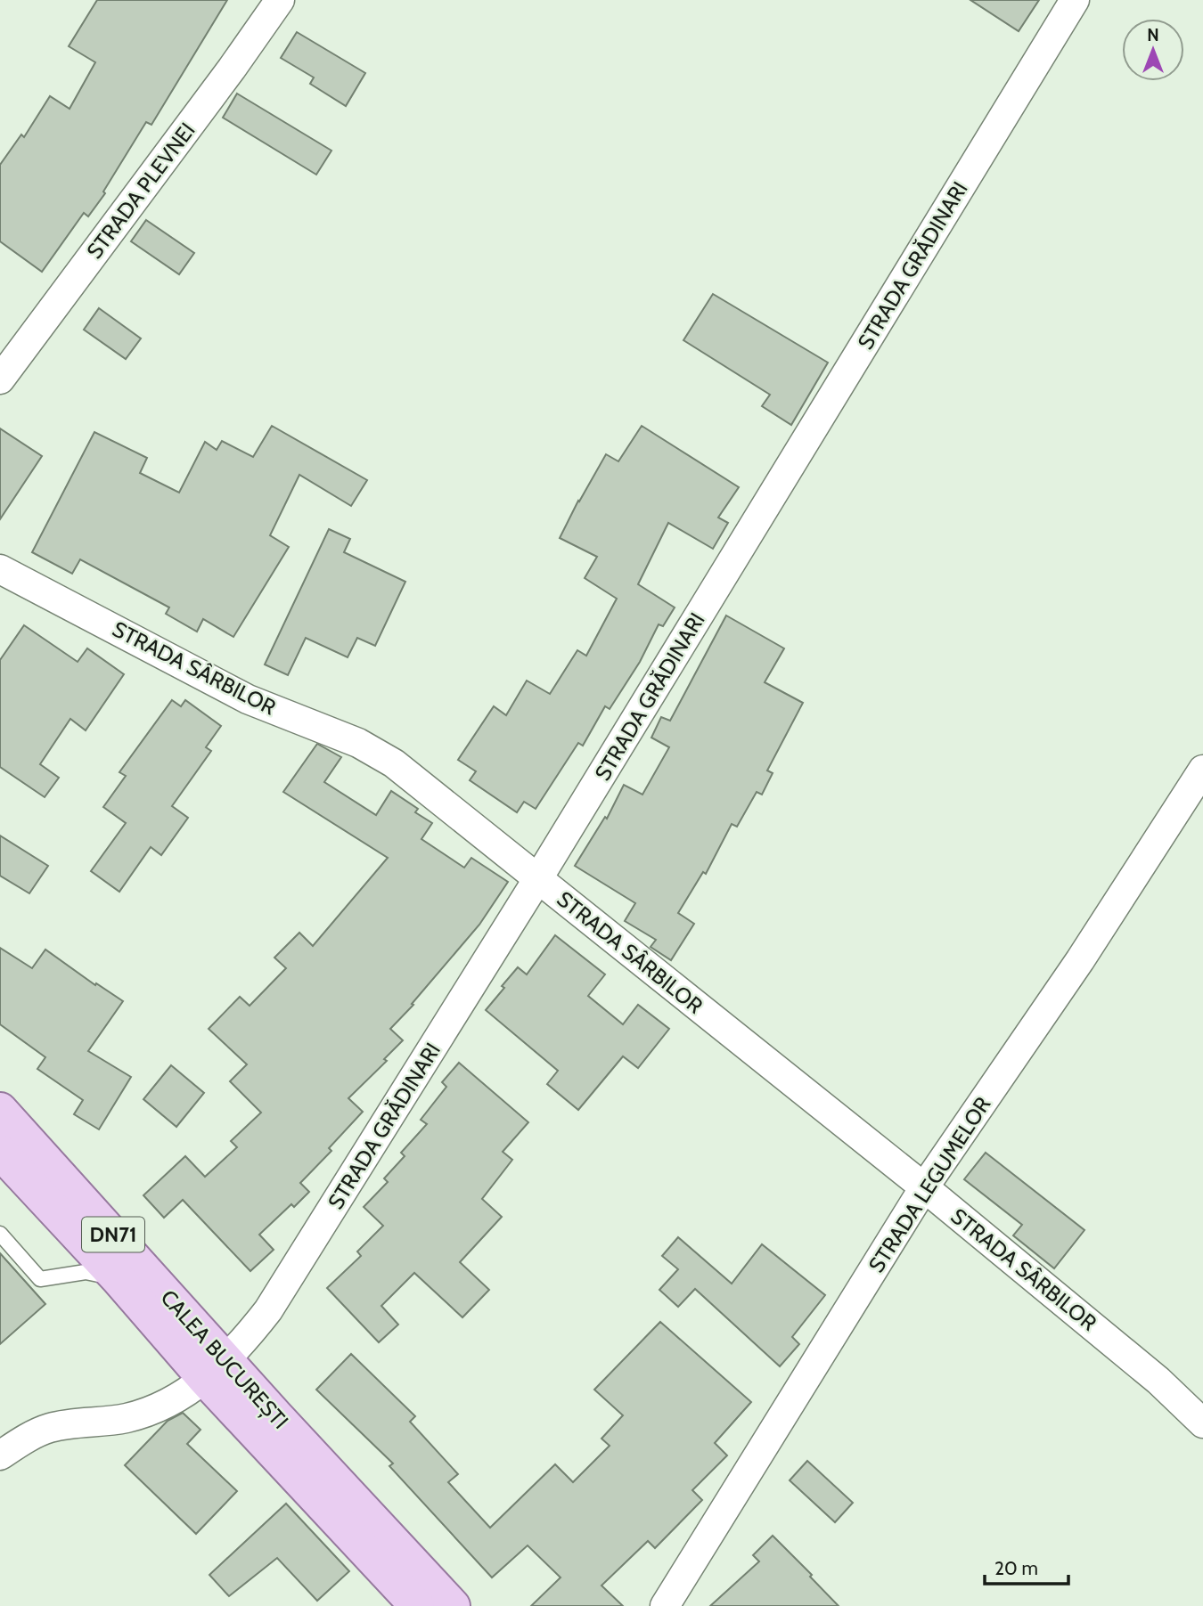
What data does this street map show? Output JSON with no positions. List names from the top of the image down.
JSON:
{
  "streets": {
    "main road": ["DN71", "CALEA BUCUREȘTI"],
    "street": [
      "STRADA PLEVNEI",
      "STRADA GRĂDINARI",
      "STRADA SÂRBILOR",
      "STRADA LEGUMELOR"
    ]
  },
  "crossings": [
    ["STRADA GRĂDINARI", "STRADA SÂRBILOR"],
    ["STRADA GRĂDINARI", "CALEA BUCUREȘTI"],
    ["STRADA SÂRBILOR", "STRADA LEGUMELOR"]
  ],
  "scale_bar": "20 m",
  "north": "top"
}
